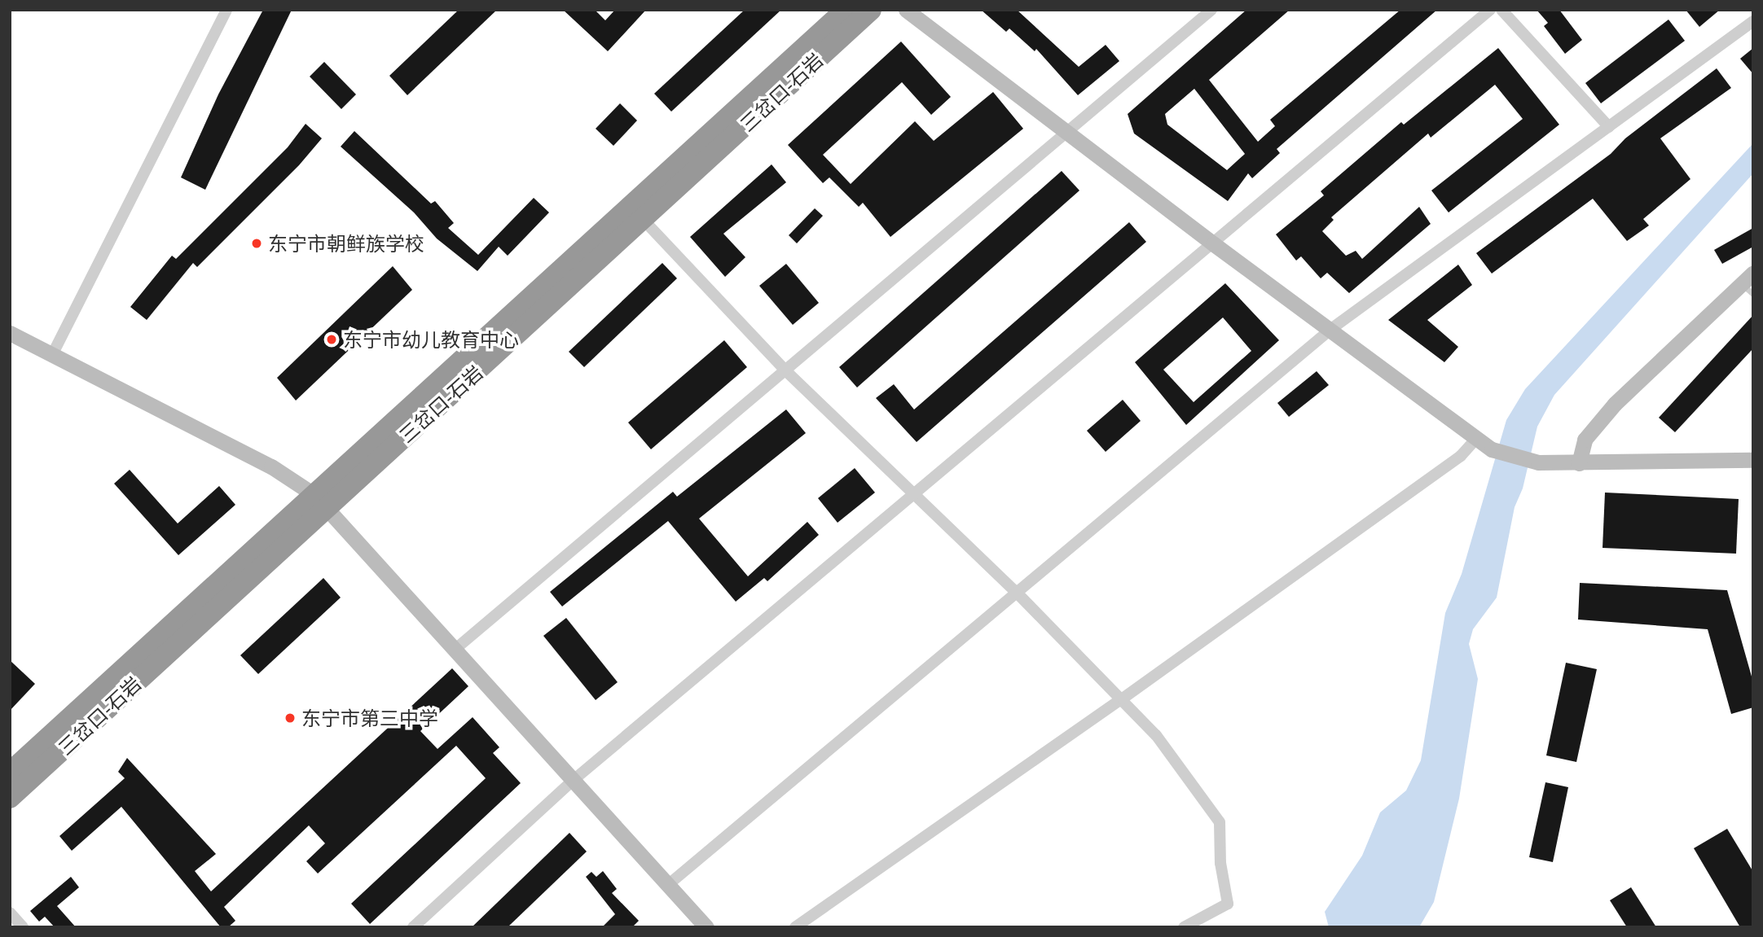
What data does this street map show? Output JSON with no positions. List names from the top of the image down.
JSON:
{
  "streets": {
    "highway": ["三岔口-石岩"]
  },
  "places": ["东宁市朝鲜族学校", "东宁市幼儿教育中心", "东宁市第三中学"]
}
